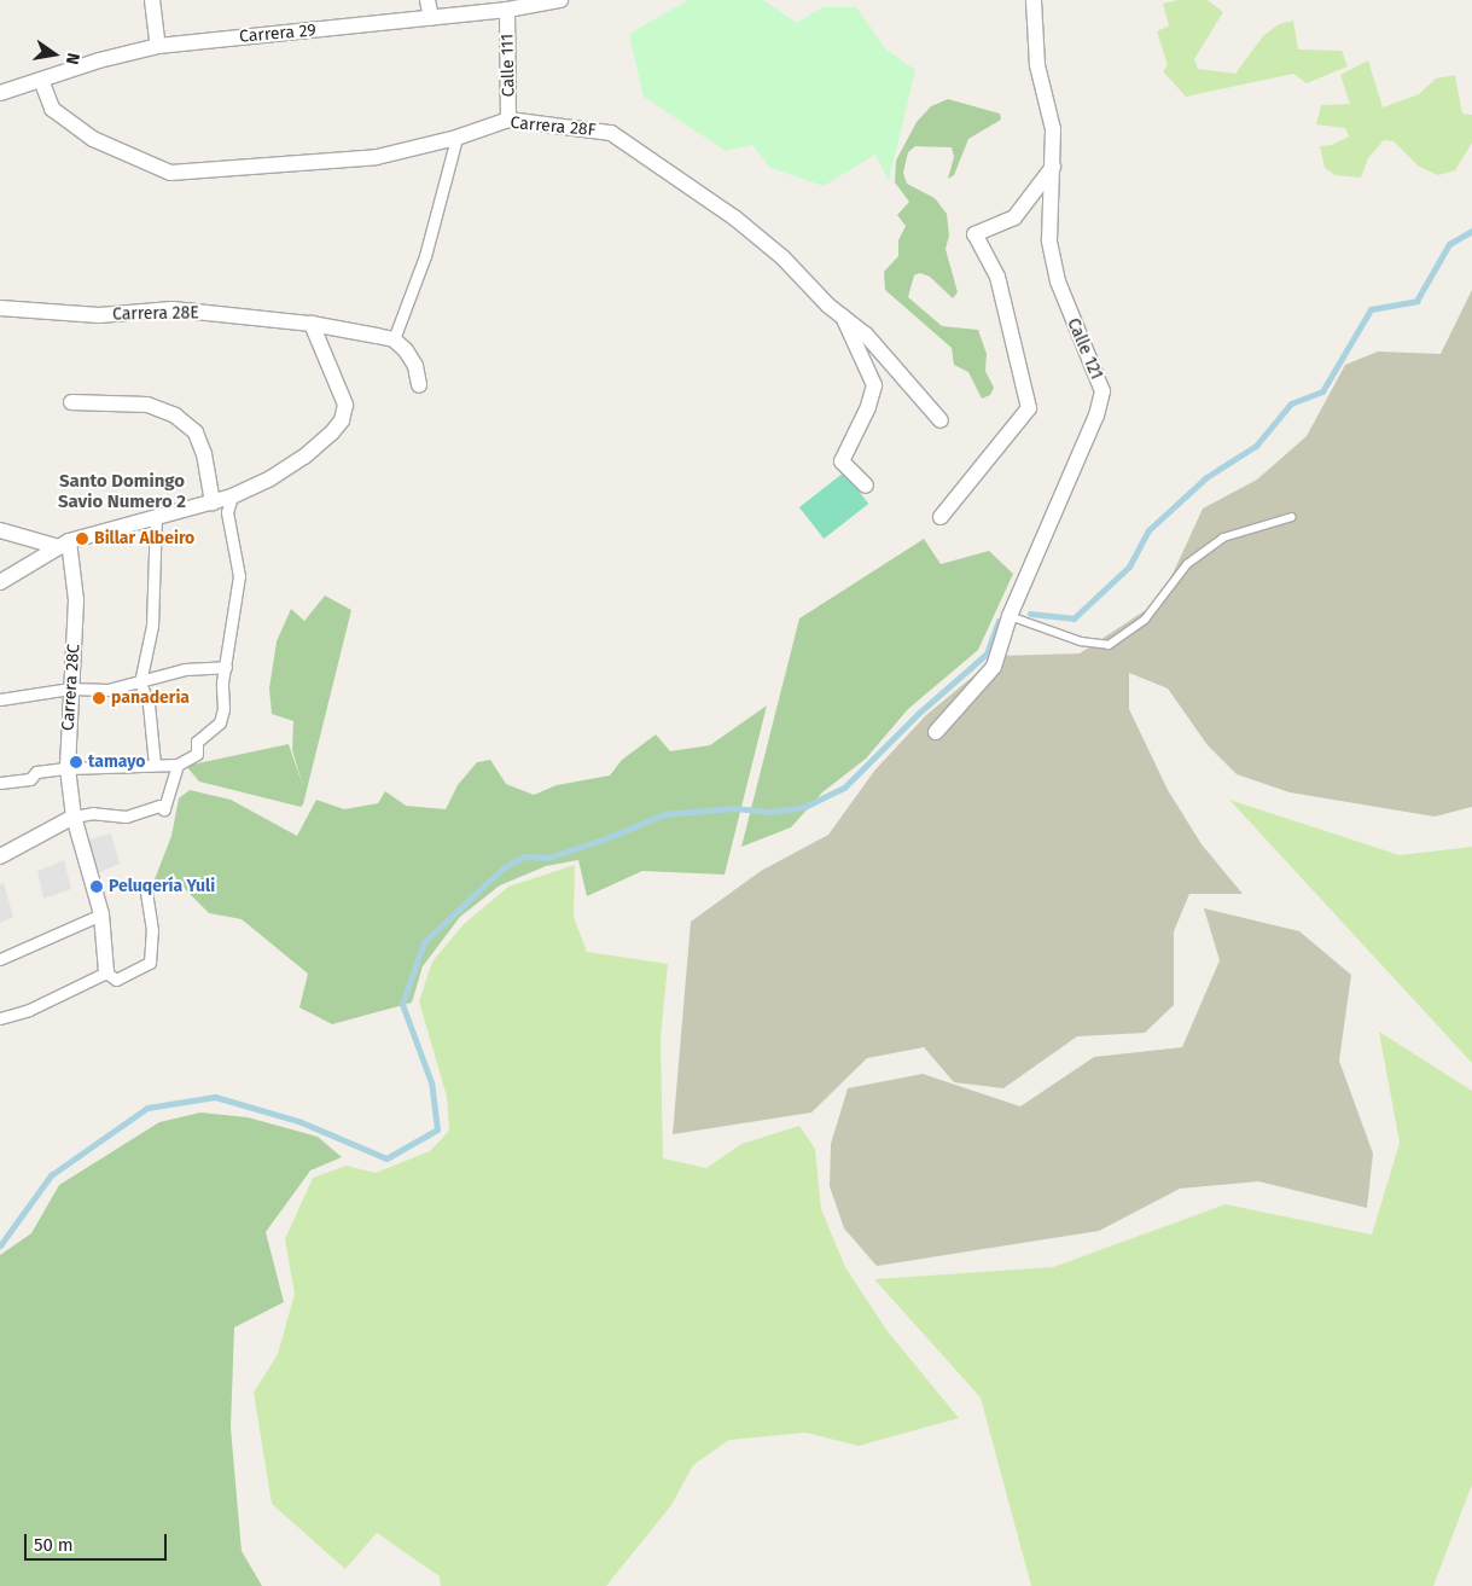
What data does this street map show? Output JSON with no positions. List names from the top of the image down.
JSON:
{
  "streets": {
    "street": [
      "Carrera 29",
      "Calle 111",
      "Carrera 28F",
      "Carrera 28E",
      "Calle 121",
      "Carrera 28C"
    ]
  },
  "crossings": [
    ["Carrera 29", "Calle 111"],
    ["Carrera 29", "Carrera 28F"],
    ["Calle 111", "Carrera 28F"]
  ],
  "districts": ["Santo Domingo Savio Numero 2"],
  "places": [
    "Billar Albeiro",
    "panaderia",
    "tamayo",
    "Peluqería Yuli"
  ],
  "scale_bar": "50 m",
  "north": "right"
}
